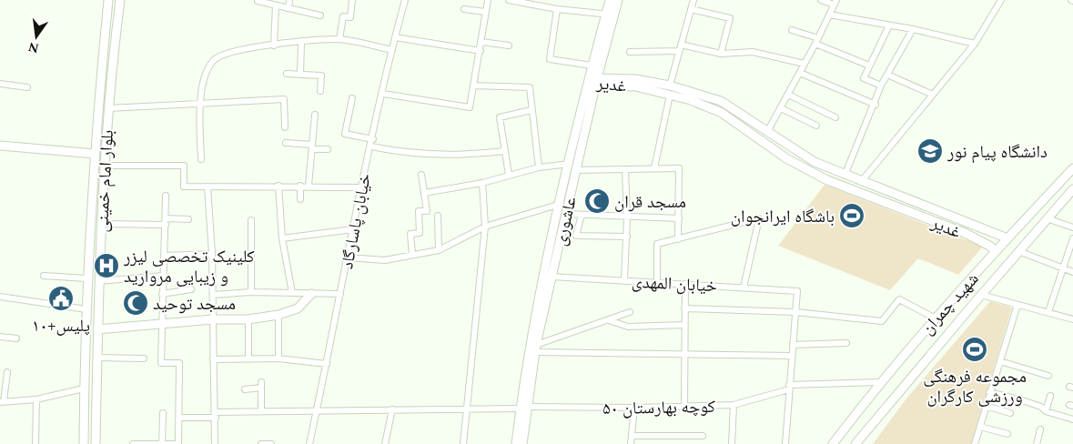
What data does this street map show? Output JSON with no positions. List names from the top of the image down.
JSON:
{
  "streets": {
    "street": [
      "غدیر",
      "بلوار امام خمینی",
      "خیابان پاسارگاد",
      "عاشوری",
      "خیابان المهدی",
      "شهید چمران",
      "کوچه بهارستان ۵۰"
    ]
  },
  "crossings": [
    ["غدیر", "عاشوری"],
    ["غدیر", "شهید چمران"],
    ["خیابان پاسارگاد", "کوچه بهارستان ۵۰"],
    ["عاشوری", "خیابان المهدی"],
    ["عاشوری", "کوچه بهارستان ۵۰"],
    ["شهید چمران", "کوچه بهارستان ۵۰"]
  ],
  "places": {
    "school or university": ["دانشگاه پیام نور"],
    "mosque": ["مسجد قران", "مسجد توحید"],
    "sports": ["باشگاه ایرانجوان", "مجموعه فرهنگی ورزشی کارگران"],
    "hospital": ["کلینیک تخصصی لیزر و زیبایی مروارید"],
    "public building": ["پلیس+۱۰"]
  },
  "north": "bottom"
}
